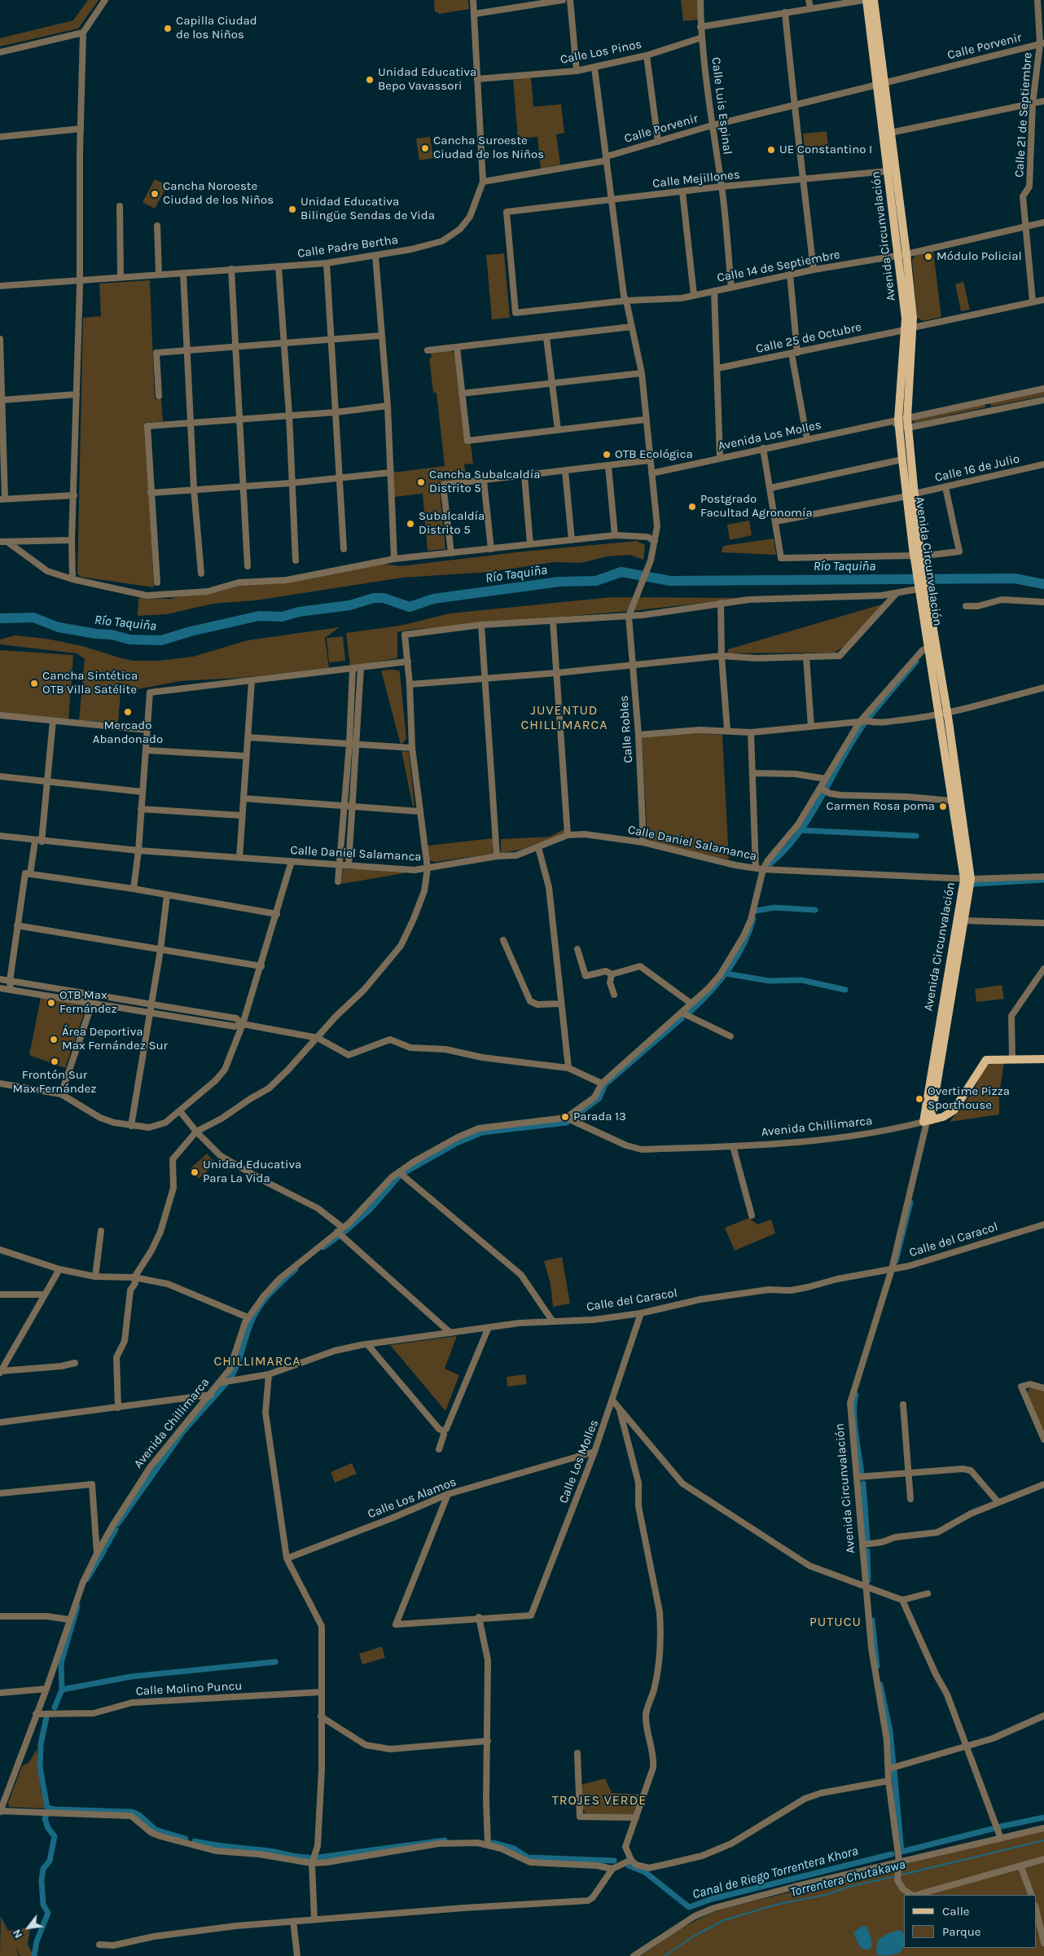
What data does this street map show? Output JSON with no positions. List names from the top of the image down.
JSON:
{
  "streets": {
    "main road": ["Avenida Circunvalación", "Avenida Chillimarca"],
    "street": [
      "Calle Porvenir",
      "Calle Los Pinos",
      "Calle Luis Espinal",
      "Calle 21 de Septiembre",
      "Calle Mejillones",
      "Calle Padre Bertha",
      "Calle 14 de Septiembre",
      "Calle 25 de Octubre",
      "Avenida Los Molles",
      "Calle 16 de Julio",
      "Calle Robles",
      "Calle Daniel Salamanca",
      "Calle del Caracol",
      "Calle Los Molles",
      "Calle Los Alamos",
      "Calle Molino Puncu"
    ]
  },
  "crossings": [
    ["Calle Porvenir", "Calle Luis Espinal"],
    ["Calle Porvenir", "Calle 21 de Septiembre"],
    ["Calle Porvenir", "Avenida Circunvalación"],
    ["Calle Porvenir", "Calle Padre Bertha"],
    ["Calle Los Pinos", "Calle Luis Espinal"],
    ["Calle Los Pinos", "Calle Padre Bertha"],
    ["Calle Luis Espinal", "Calle Mejillones"],
    ["Calle Luis Espinal", "Calle 14 de Septiembre"],
    ["Calle 21 de Septiembre", "Calle 14 de Septiembre"],
    ["Calle 21 de Septiembre", "Calle 25 de Octubre"],
    ["Calle Mejillones", "Avenida Circunvalación"],
    ["Calle Mejillones", "Calle 14 de Septiembre"],
    ["Avenida Circunvalación", "Calle 14 de Septiembre"],
    ["Avenida Circunvalación", "Calle 25 de Octubre"],
    ["Avenida Circunvalación", "Avenida Los Molles"],
    ["Avenida Circunvalación", "Calle 16 de Julio"],
    ["Avenida Circunvalación", "Calle Daniel Salamanca"],
    ["Avenida Circunvalación", "Avenida Chillimarca"],
    ["Avenida Circunvalación", "Calle del Caracol"],
    ["Calle Robles", "Calle Daniel Salamanca"],
    ["Calle Daniel Salamanca", "Avenida Chillimarca"],
    ["Avenida Chillimarca", "Calle del Caracol"],
    ["Avenida Chillimarca", "Calle Molino Puncu"],
    ["Calle del Caracol", "Calle Los Molles"],
    ["Calle Los Molles", "Calle Los Alamos"]
  ],
  "districts": [
    "JUVENTUD CHILLIMARCA",
    "CHILLIMARCA",
    "PUTUCU",
    "TROJES VERDE"
  ],
  "water": ["Río Taquiña", "Canal de Riego Torrentera Khora", "Torrentera Chutakawa"],
  "places": [
    "Capilla Ciudad de los Niños",
    "Unidad Educativa Bepo Vavassori",
    "Cancha Suroeste Ciudad de los Niños",
    "UE Constantino I",
    "Cancha Noroeste Ciudad de los Niños",
    "Unidad Educativa Bilingüe Sendas de Vida",
    "Módulo Policial",
    "OTB Ecológica",
    "Cancha Subalcaldía Distrito 5",
    "Postgrado Facultad Agronomía",
    "Subalcaldía Distrito 5",
    "Cancha Sintética OTB Villa Satélite",
    "Mercado Abandonado",
    "Carmen Rosa poma",
    "OTB Max Fernández",
    "Área Deportiva Max Fernández Sur",
    "Frontón Sur Max Fernández",
    "Overtime Pizza Sporthouse",
    "Parada 13",
    "Unidad Educativa Para La Vida"
  ],
  "legend": ["Calle", "Parque"],
  "north": "bottom left"
}
